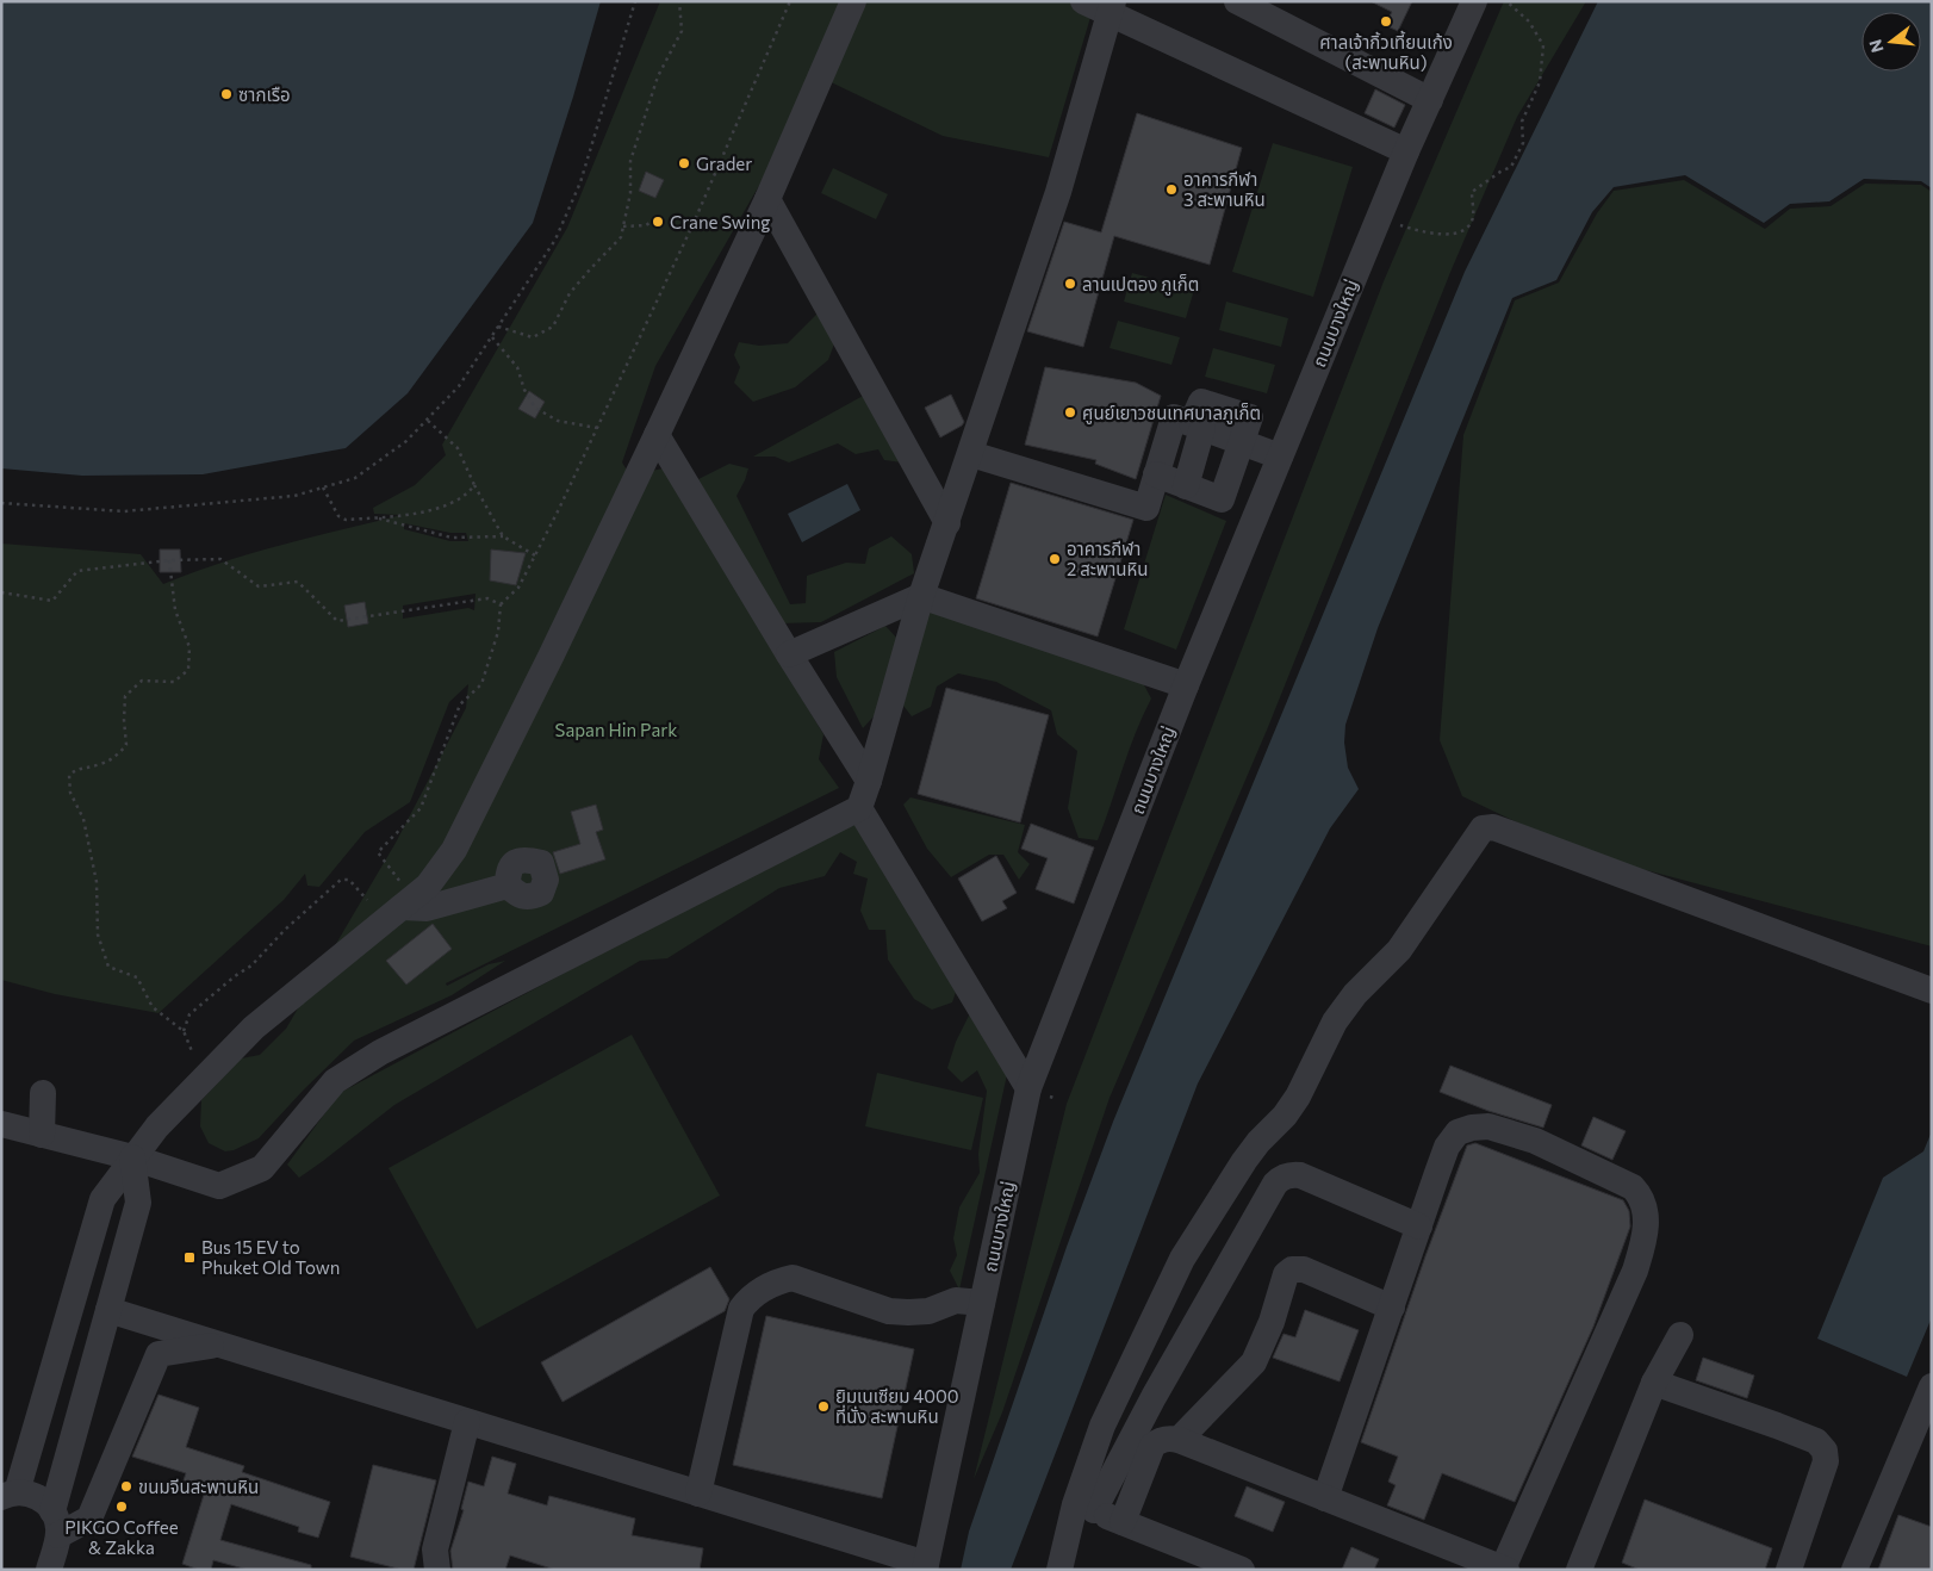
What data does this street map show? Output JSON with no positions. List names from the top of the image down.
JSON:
{
  "streets": {
    "street": ["ถนนบางใหญ่"]
  },
  "parks": ["Sapan Hin Park"],
  "places": {
    "other": [
      "ศาลเจ้ากิ้วเที้ยนเก้ง (สะพานหิน)",
      "ซากเรือ",
      "Grader",
      "อาคารกีฬา 3 สะพานหิน",
      "Crane Swing",
      "ลานเปตอง ภูเก็ต",
      "ศูนย์เยาวชนเทศบาลภูเก็ต",
      "อาคารกีฬา 2 สะพานหิน",
      "ยิมเนเซียม 4000 ที่นั่ง สะพานหิน",
      "ขนมจีนสะพานหิน",
      "PIKGO Coffee & Zakka"
    ],
    "transit": ["Bus 15 EV to Phuket Old Town"]
  },
  "north": "left"
}
